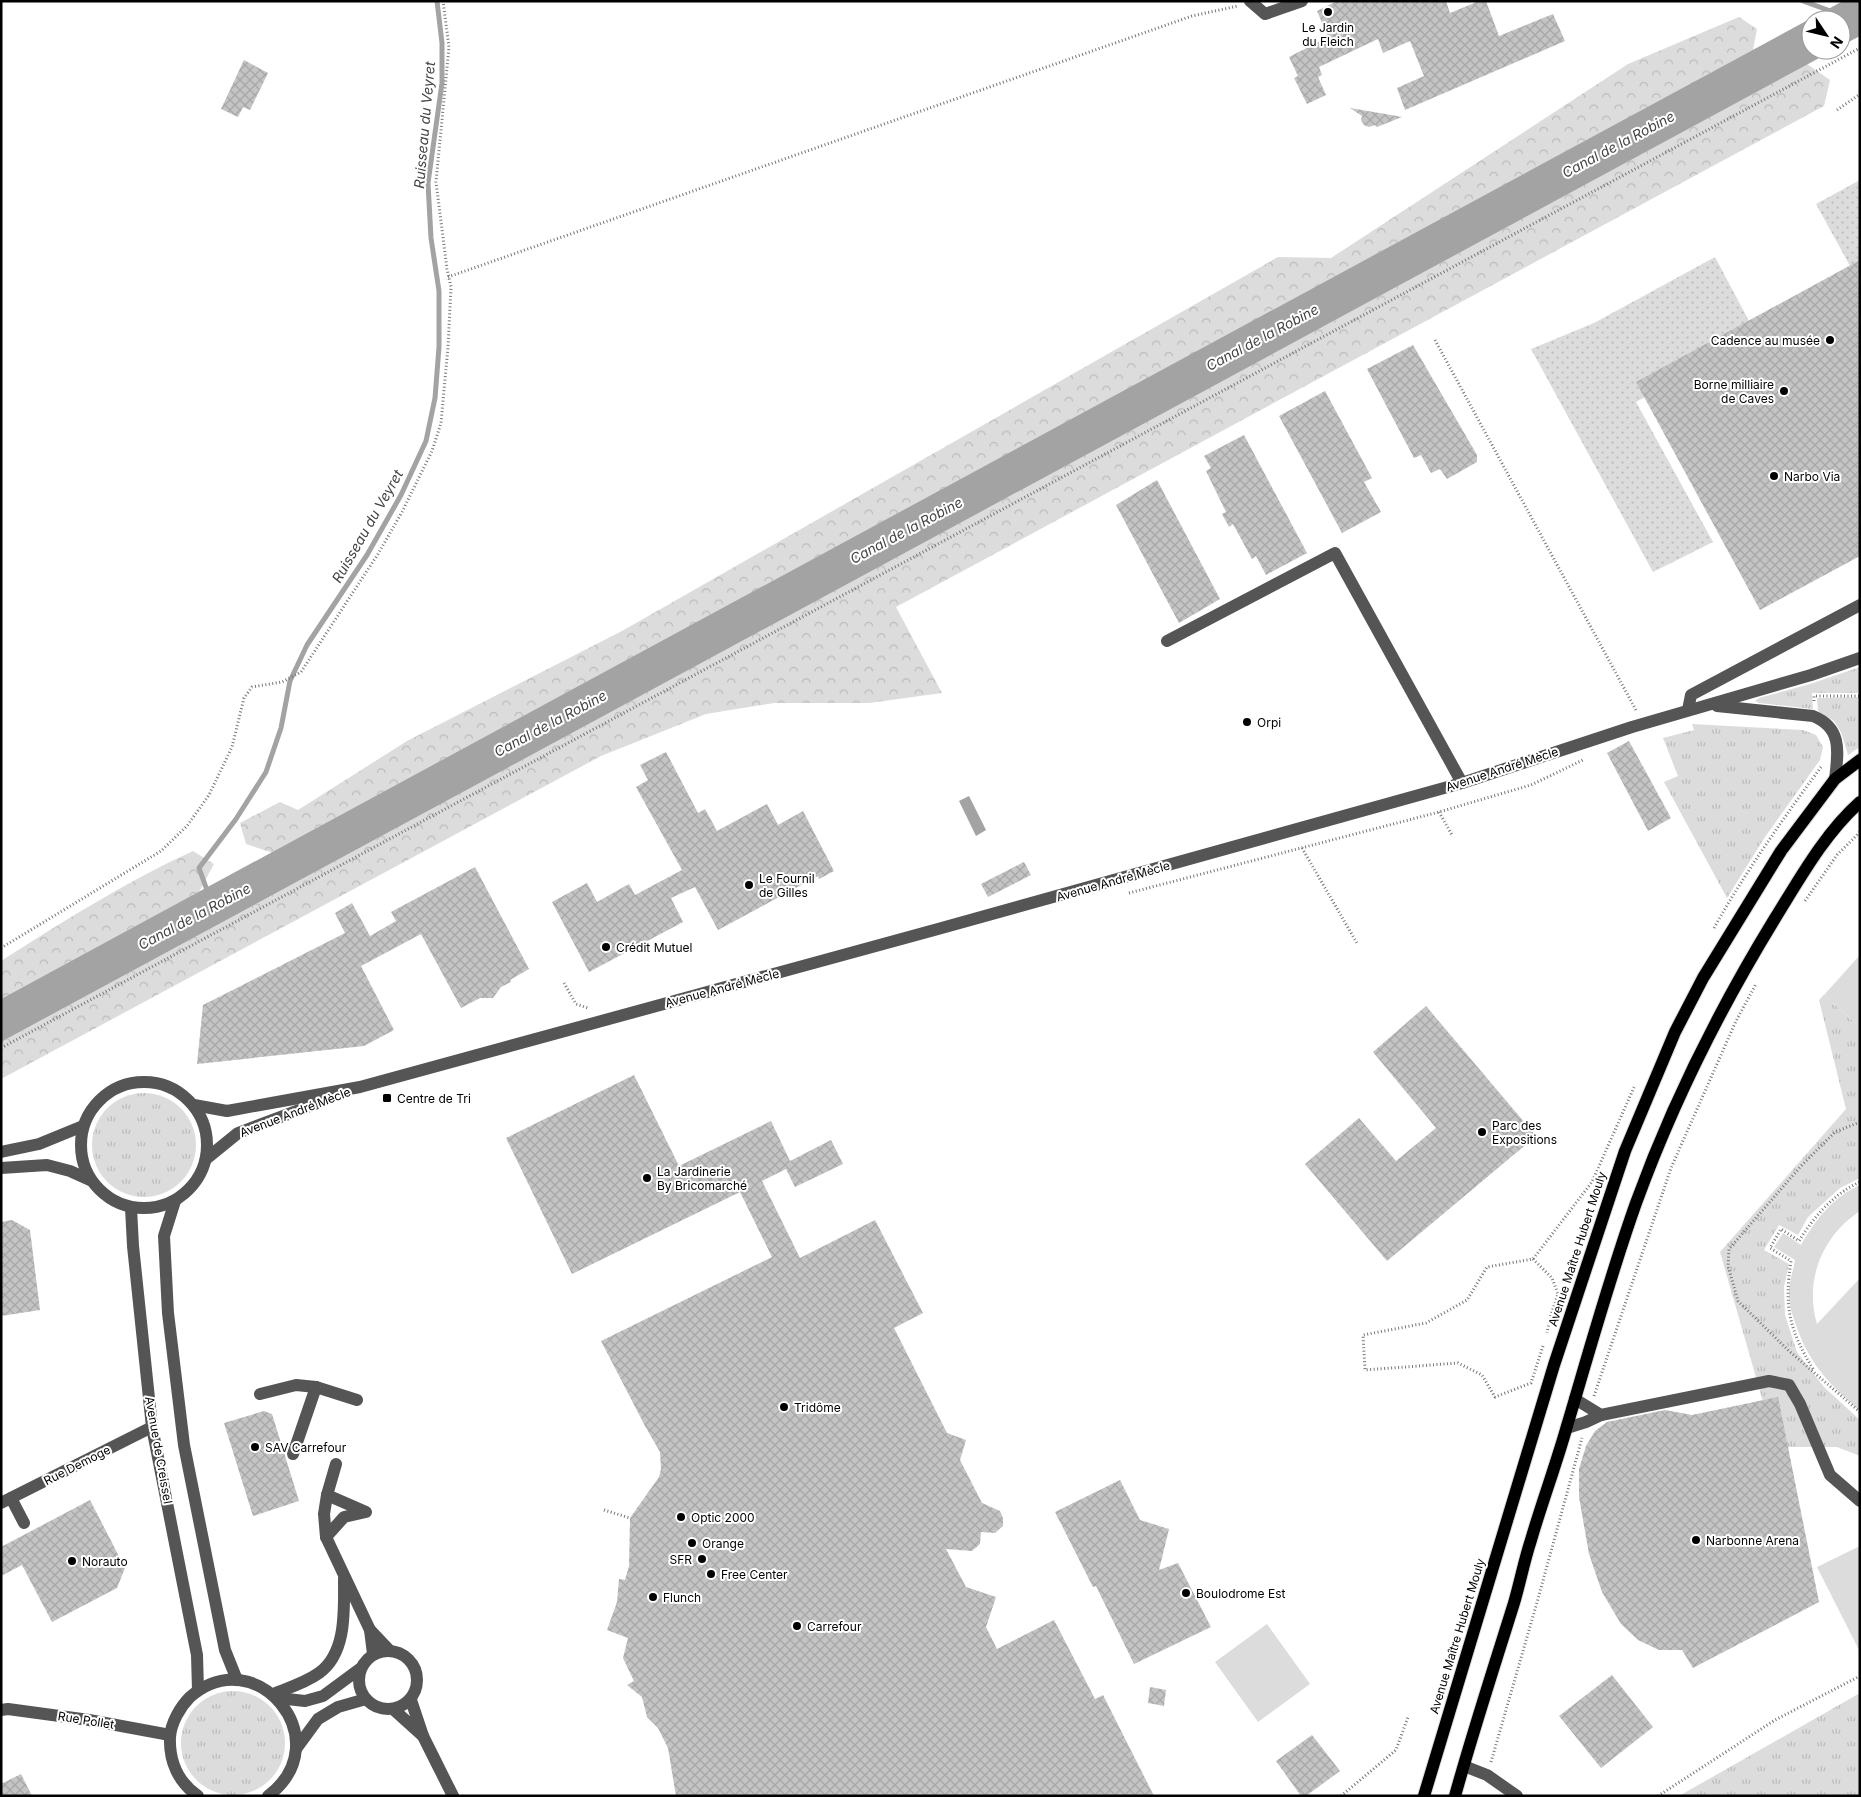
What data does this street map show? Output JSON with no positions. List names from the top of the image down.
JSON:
{
  "streets": {
    "main road": ["Avenue Maître Hubert Mouly"],
    "street": [
      "Avenue André Mècle",
      "Avenue de Creissel",
      "Rue Demoge",
      "Rue Pollet"
    ]
  },
  "crossings": [
    ["Avenue André Mècle", "Avenue de Creissel"],
    ["Avenue de Creissel", "Rue Demoge"]
  ],
  "water": ["Ruisseau du Veyret", "Canal de la Robine"],
  "places": {
    "other": [
      "Le Jardin du Fleich",
      "Cadence au musée",
      "Borne milliaire de Caves",
      "Narbo Via",
      "Orpi",
      "Le Fournil de Gilles",
      "Crédit Mutuel",
      "Parc des Expositions",
      "La Jardinerie By Bricomarché",
      "Tridôme",
      "SAV Carrefour",
      "Optic 2000",
      "Narbonne Arena",
      "Orange",
      "SFR",
      "Norauto",
      "Free Center",
      "Boulodrome Est",
      "Flunch",
      "Carrefour"
    ],
    "transit": ["Centre de Tri"]
  },
  "north": "bottom right"
}
